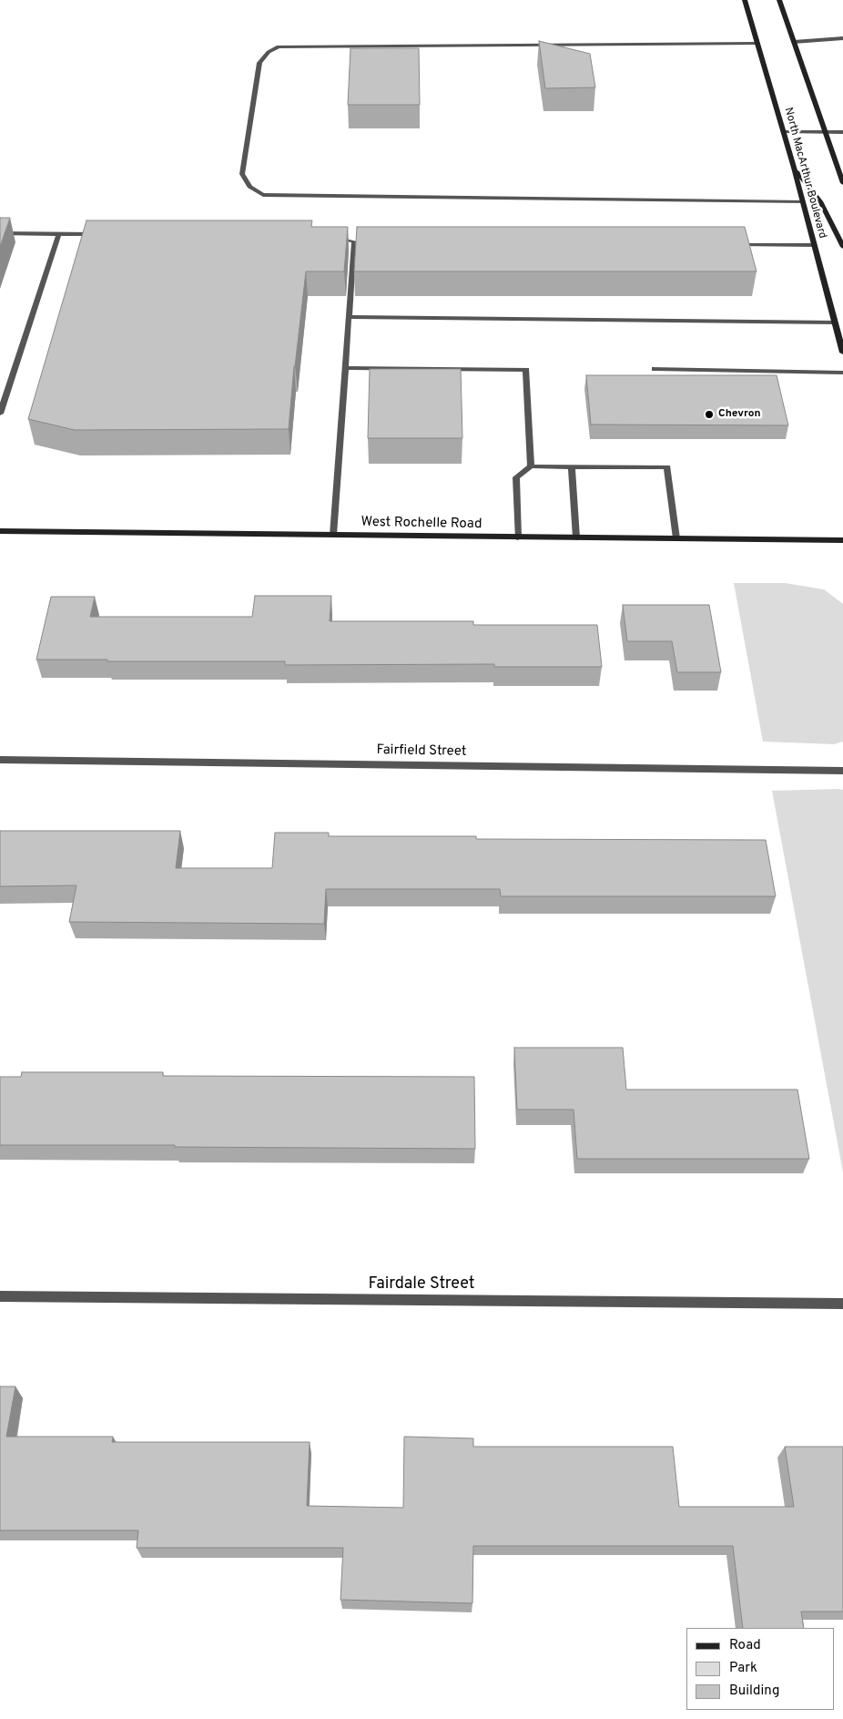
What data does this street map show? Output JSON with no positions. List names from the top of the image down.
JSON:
{
  "streets": {
    "main road": ["North MacArthur Boulevard", "West Rochelle Road"],
    "street": ["Fairfield Street", "Fairdale Street"]
  },
  "places": ["Chevron"],
  "legend": ["Road", "Park", "Building"]
}
